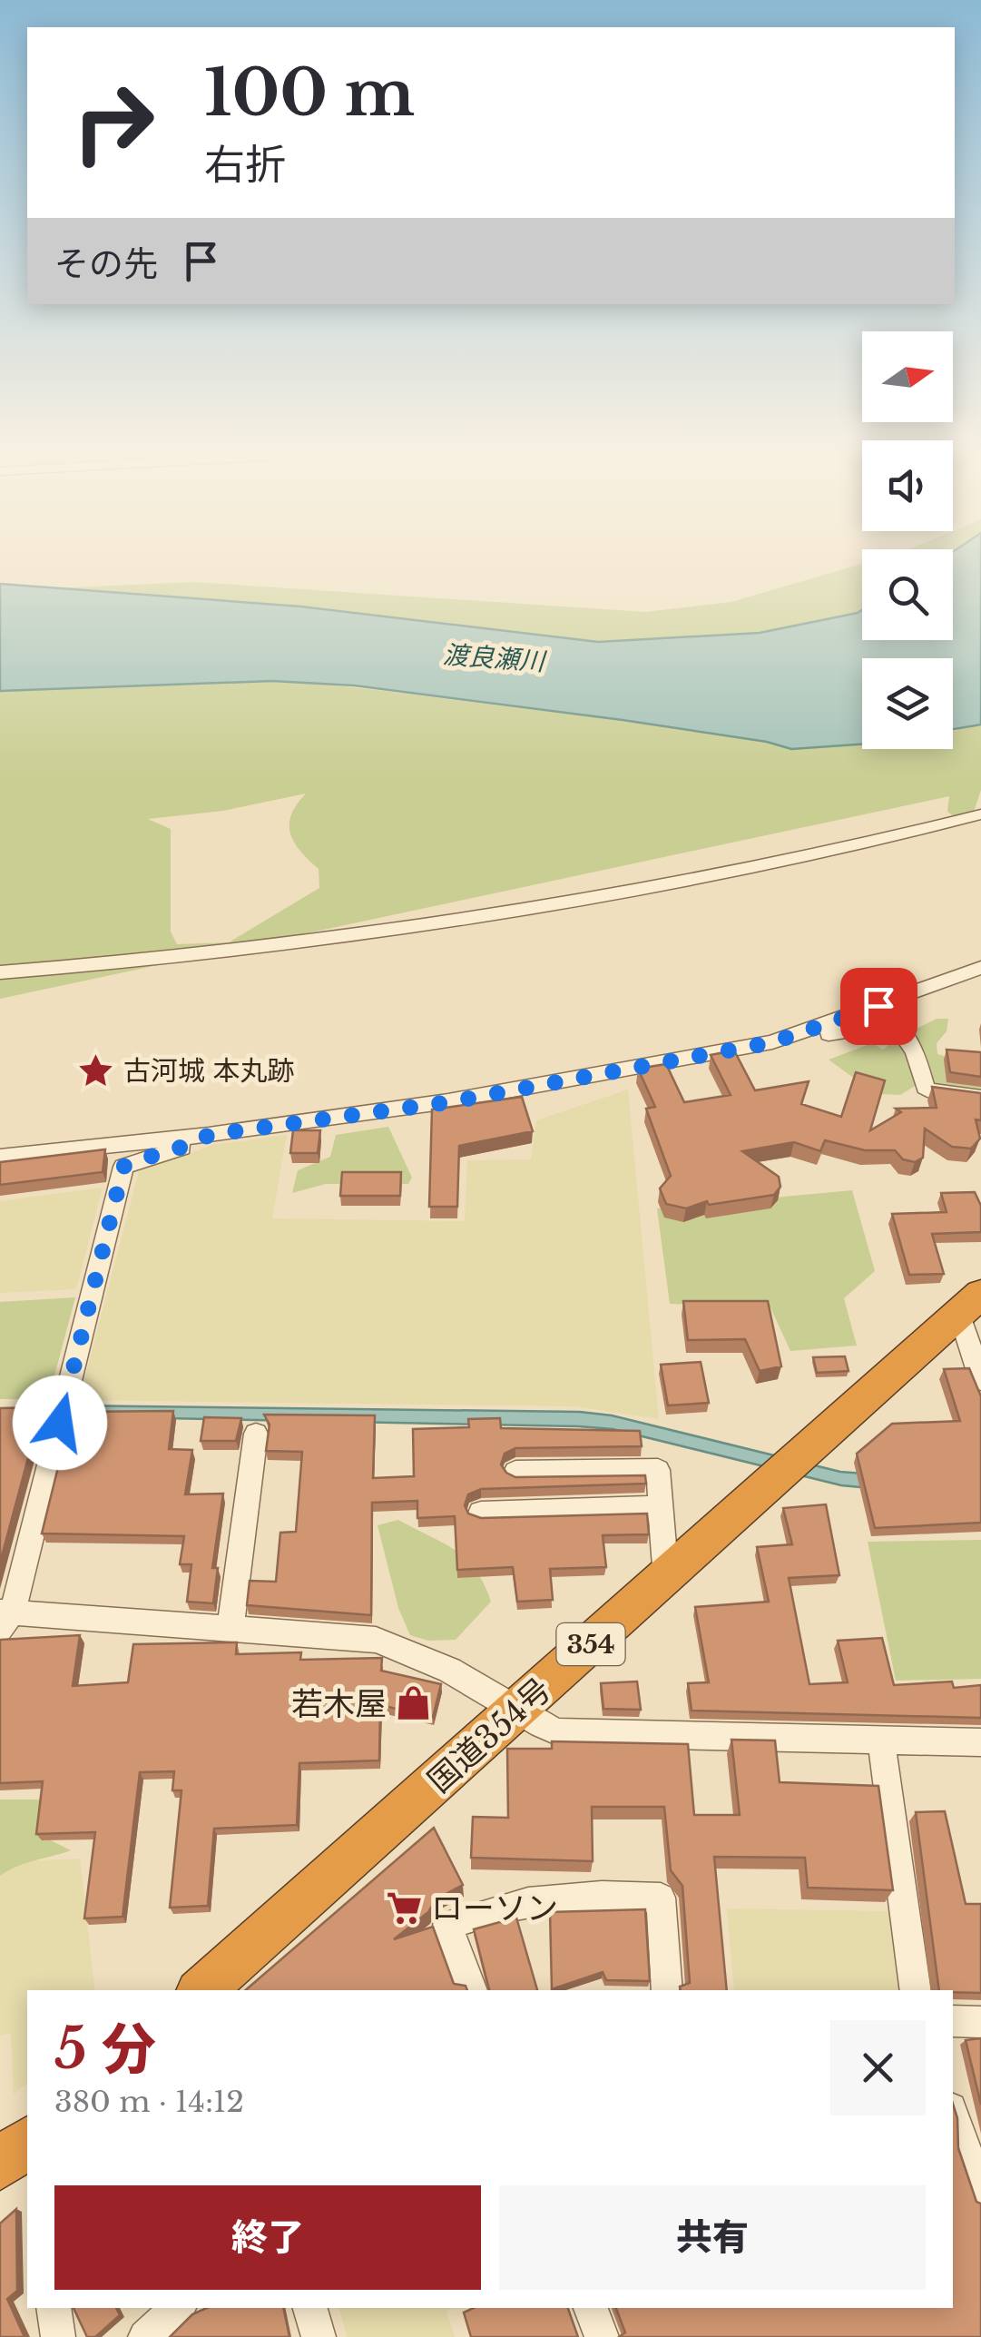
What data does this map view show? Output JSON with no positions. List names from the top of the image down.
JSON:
{
  "streets": {
    "highway": ["354", "国道354号"]
  },
  "water": ["渡良瀬川"],
  "places": {
    "place": ["古河城 本丸跡"],
    "shop": ["若木屋"],
    "supermarket": ["ローソン"]
  },
  "north": "right",
  "page": {
    "turn": ["100 m", "右折"],
    "then": "その先",
    "heading": ["5 分", "380 m · 14:12"],
    "buttons": ["終了", "共有"]
  }
}
